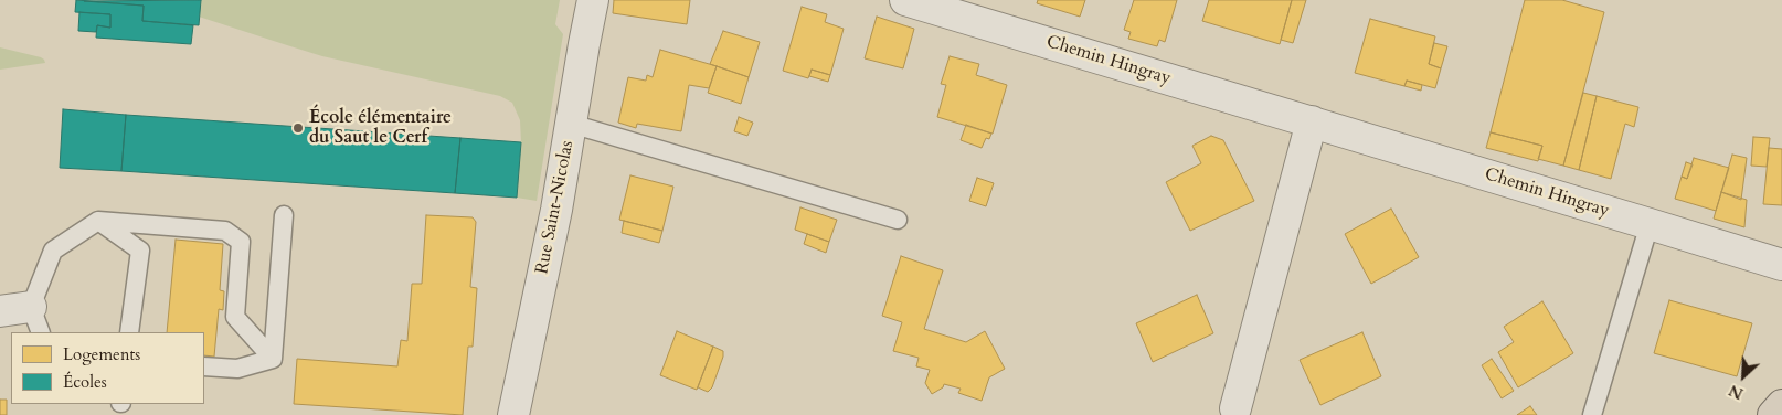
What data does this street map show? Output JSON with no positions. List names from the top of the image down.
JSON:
{
  "streets": {
    "street": ["Chemin Hingray", "Rue Saint-Nicolas"]
  },
  "places": ["École élémentaire du Saut le Cerf"],
  "legend": ["Logements", "Écoles"],
  "north": "bottom left"
}
